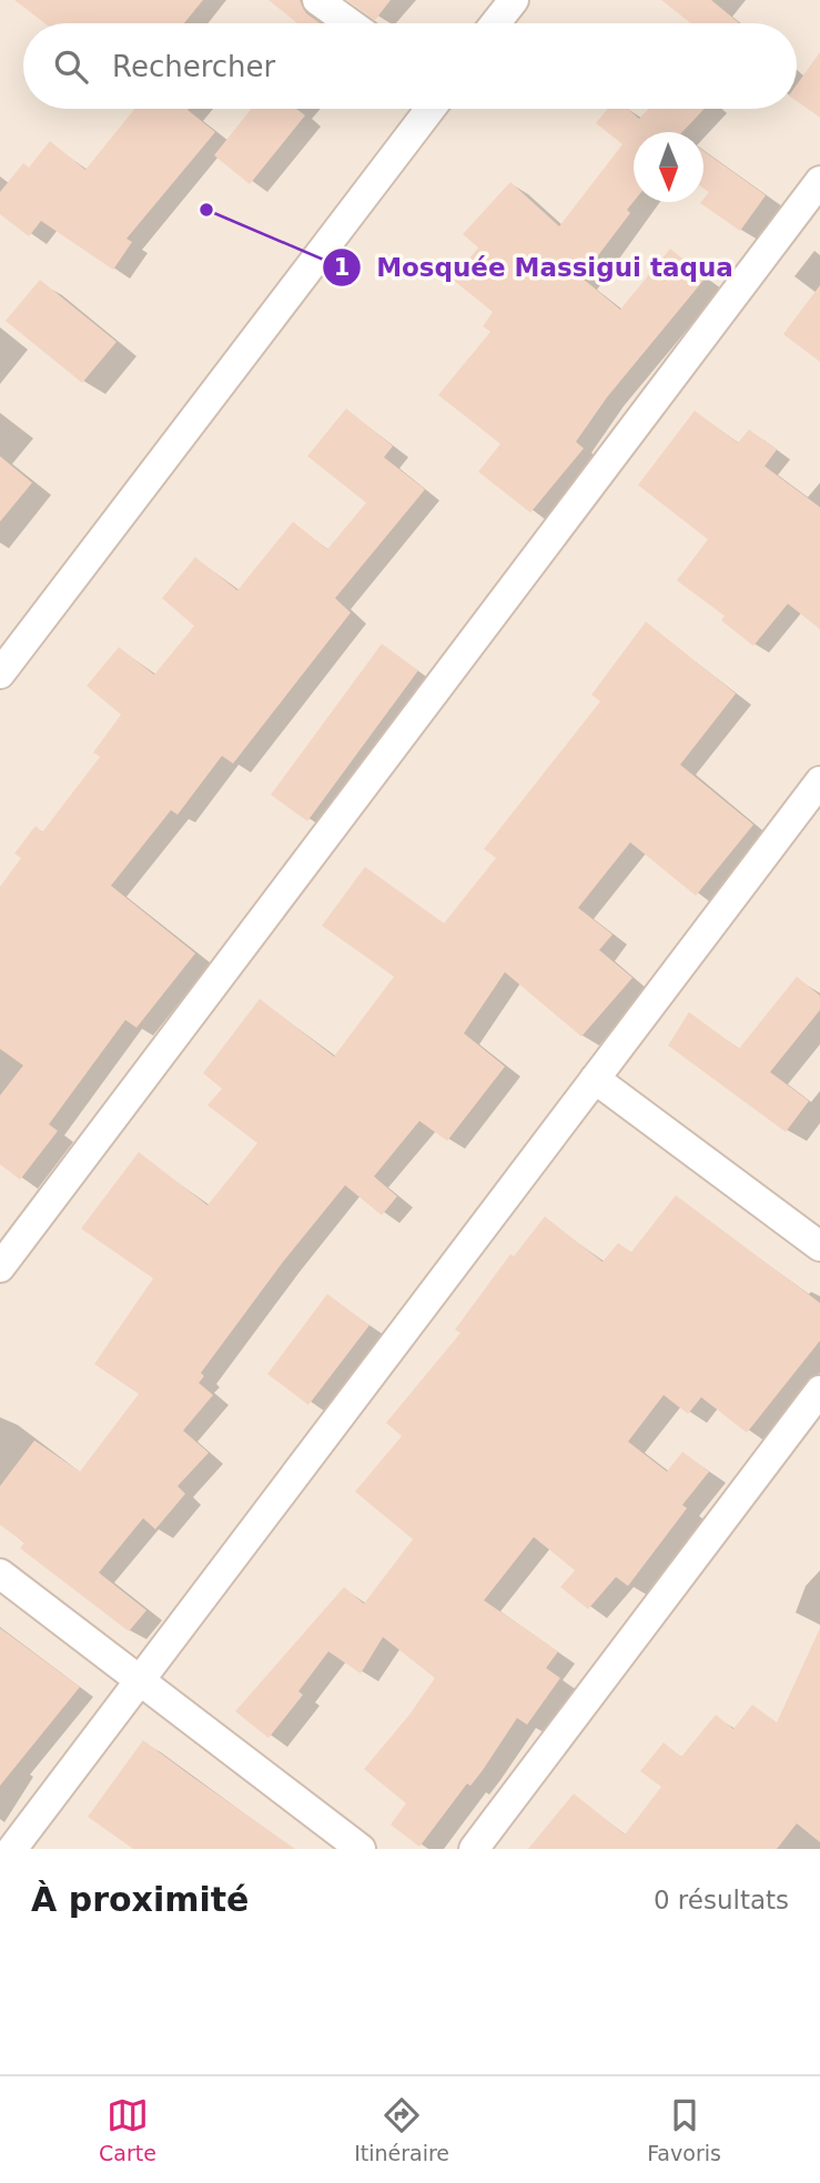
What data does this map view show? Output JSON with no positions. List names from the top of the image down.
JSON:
{
  "places": ["Mosquée Massigui taqua"],
  "north": "bottom",
  "page": {
    "search": "Rechercher",
    "heading": ["À proximité", "0 résultats"],
    "nav": ["Carte", "Itinéraire", "Favoris"]
  }
}
